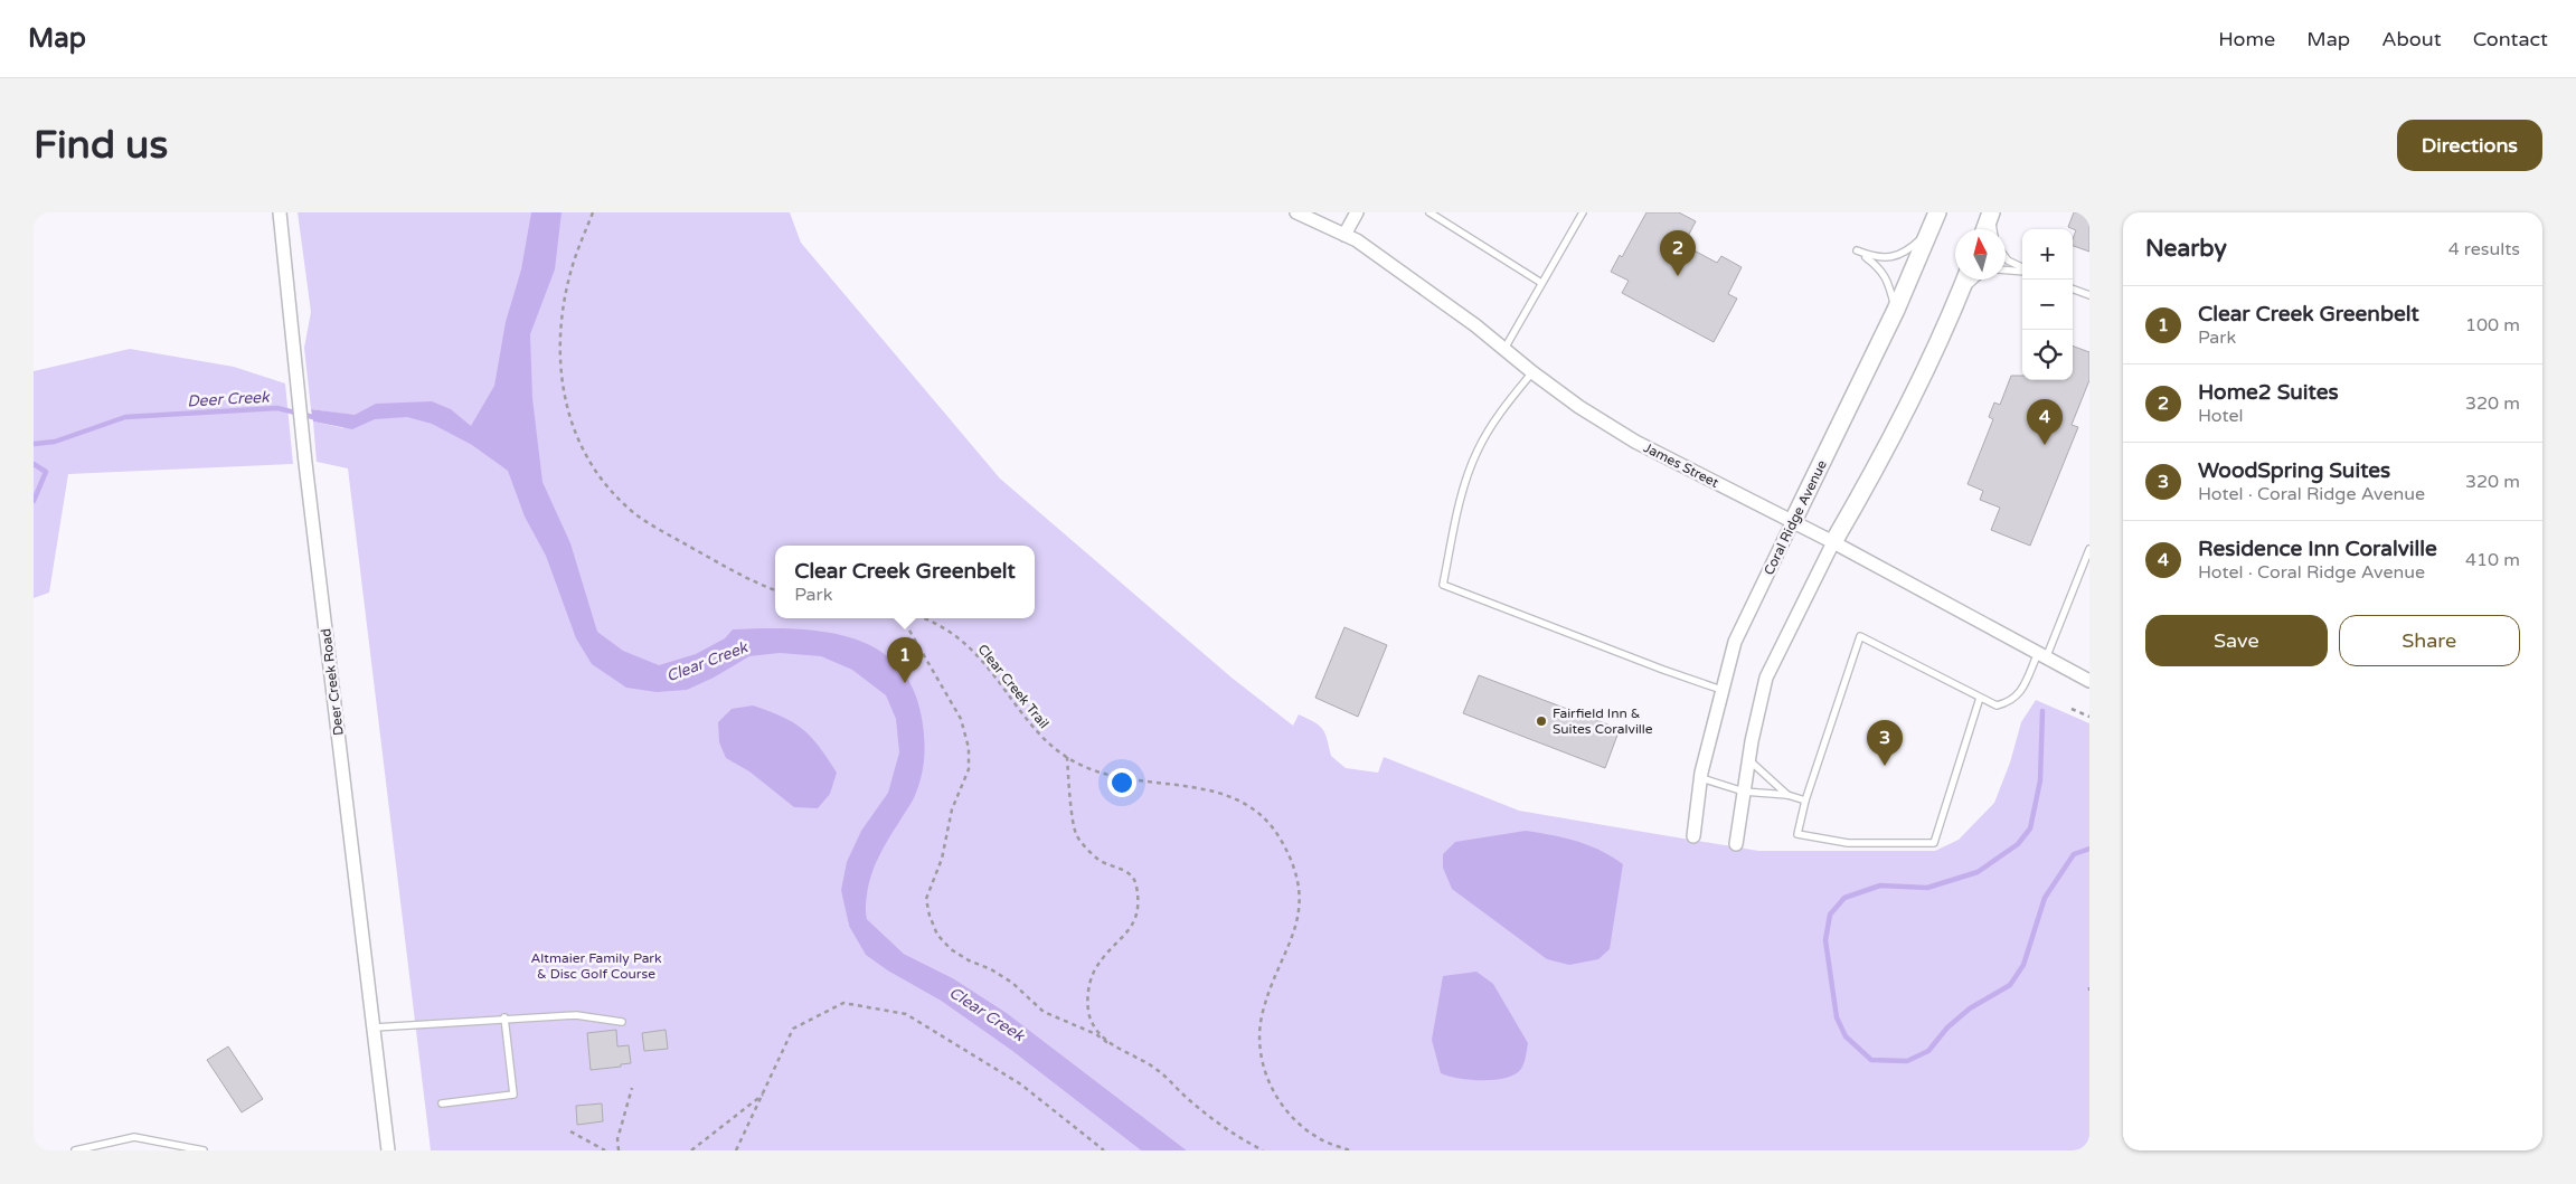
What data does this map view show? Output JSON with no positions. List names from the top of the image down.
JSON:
{
  "streets": {
    "street": ["James Street", "Coral Ridge Avenue", "Deer Creek Road"],
    "path": ["Clear Creek Trail"]
  },
  "crossings": [
    ["James Street", "Coral Ridge Avenue"]
  ],
  "water": ["Deer Creek", "Clear Creek"],
  "parks": ["Altmaier Family Park & Disc Golf Course"],
  "places": ["Fairfield Inn & Suites Coralville"],
  "north": "top",
  "page": {
    "header": "Map",
    "nav": [
      "Home",
      "Map",
      "About",
      "Contact"
    ],
    "buttons": [
      "Directions",
      ["Save", "Share"]
    ],
    "title": "Find us",
    "heading": ["Nearby", "4 results"],
    "map_buttons": ["+", "−"],
    "pins": [
      "2",
      "4",
      "1",
      "3"
    ],
    "list": [
      {
        "mark": "1",
        "name": "Clear Creek Greenbelt",
        "note": "Park",
        "value": "100 m"
      },
      {
        "mark": "2",
        "name": "Home2 Suites",
        "note": "Hotel",
        "value": "320 m"
      },
      {
        "mark": "3",
        "name": "WoodSpring Suites",
        "note": "Hotel · Coral Ridge Avenue",
        "value": "320 m"
      },
      {
        "mark": "4",
        "name": "Residence Inn Coralville",
        "note": "Hotel · Coral Ridge Avenue",
        "value": "410 m"
      }
    ],
    "popup": ["Clear Creek Greenbelt", "Park"]
  }
}
